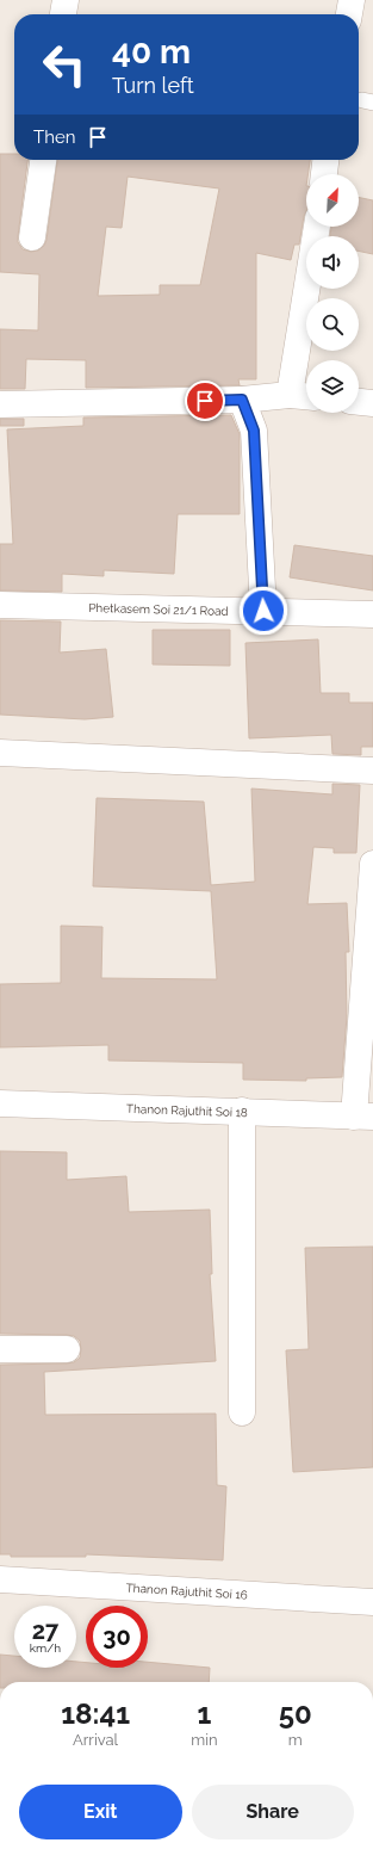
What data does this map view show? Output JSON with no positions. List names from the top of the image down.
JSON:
{
  "streets": {
    "street": ["Phetkasem Soi 21/1 Road", "Thanon Rajuthit Soi 18", "Thanon Rajuthit Soi 16"]
  },
  "north": "top right",
  "page": {
    "turn": ["40 m", "Turn left"],
    "then": "Then",
    "speed": "27 km/h",
    "limit": "30",
    "eta": [
      "18:41",
      "Arrival",
      "1",
      "min",
      "50",
      "m"
    ],
    "buttons": ["Exit", "Share"]
  }
}
